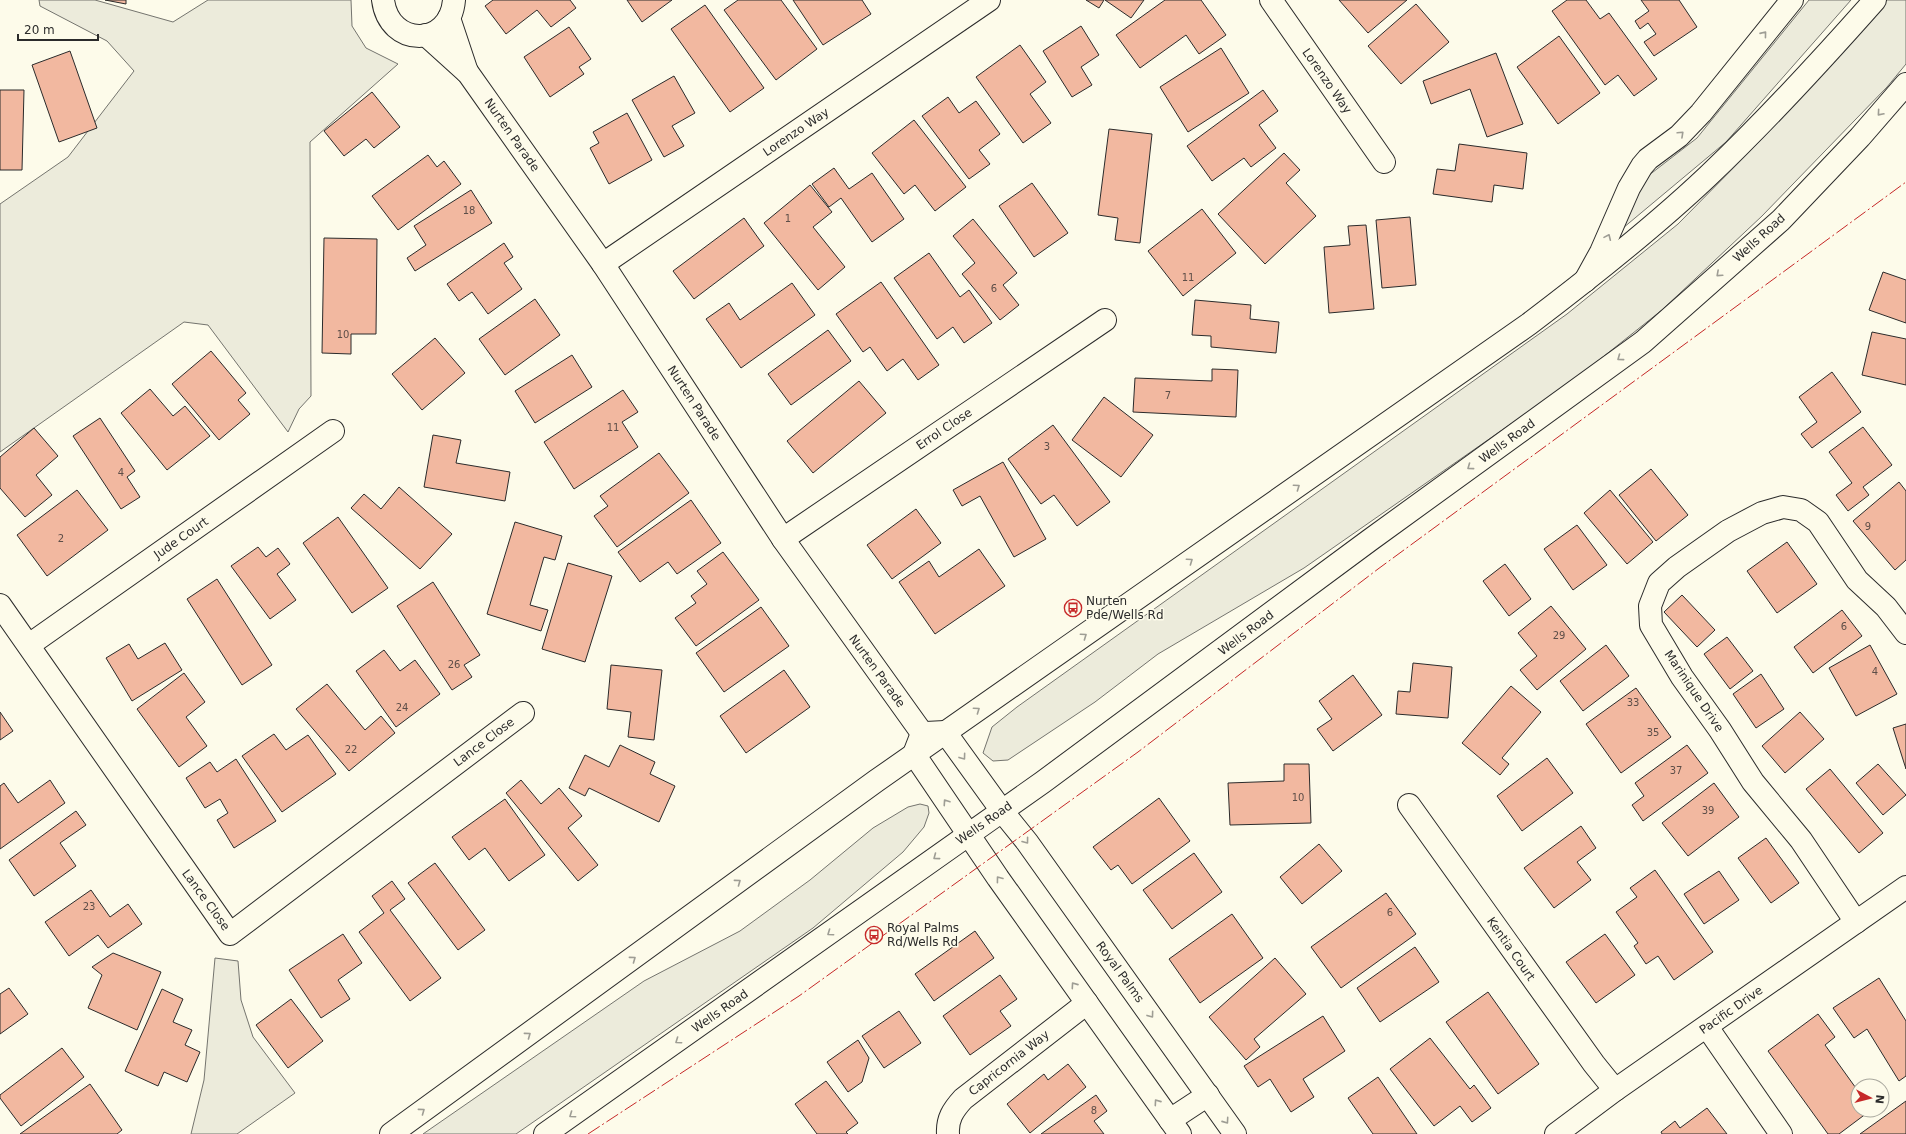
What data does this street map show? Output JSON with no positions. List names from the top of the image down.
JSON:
{
  "streets": {
    "street": [
      "Lorenzo Way",
      "Nurten Parade",
      "Wells Road",
      "Errol Close",
      "Jude Court",
      "Marinique Drive",
      "Lance Close",
      "Kentia Court",
      "Royal Palms",
      "Pacific Drive",
      "Capricornia Way"
    ]
  },
  "crossings": [
    ["Lorenzo Way", "Nurten Parade"],
    ["Nurten Parade", "Errol Close"],
    ["Wells Road", "Royal Palms"],
    ["Jude Court", "Lance Close"],
    ["Marinique Drive", "Pacific Drive"],
    ["Kentia Court", "Pacific Drive"]
  ],
  "places": {
    "bus stop": ["Nurten Pde/Wells Rd", "Royal Palms Rd/Wells Rd"]
  },
  "house_numbers": [
    "18",
    "1",
    "11",
    "6",
    "10",
    "7",
    "11",
    "3",
    "4",
    "9",
    "2",
    "6",
    "29",
    "26",
    "4",
    "33",
    "24",
    "35",
    "22",
    "37",
    "10",
    "39",
    "23",
    "6",
    "8"
  ],
  "scale_bar": "20 m",
  "north": "right"
}
